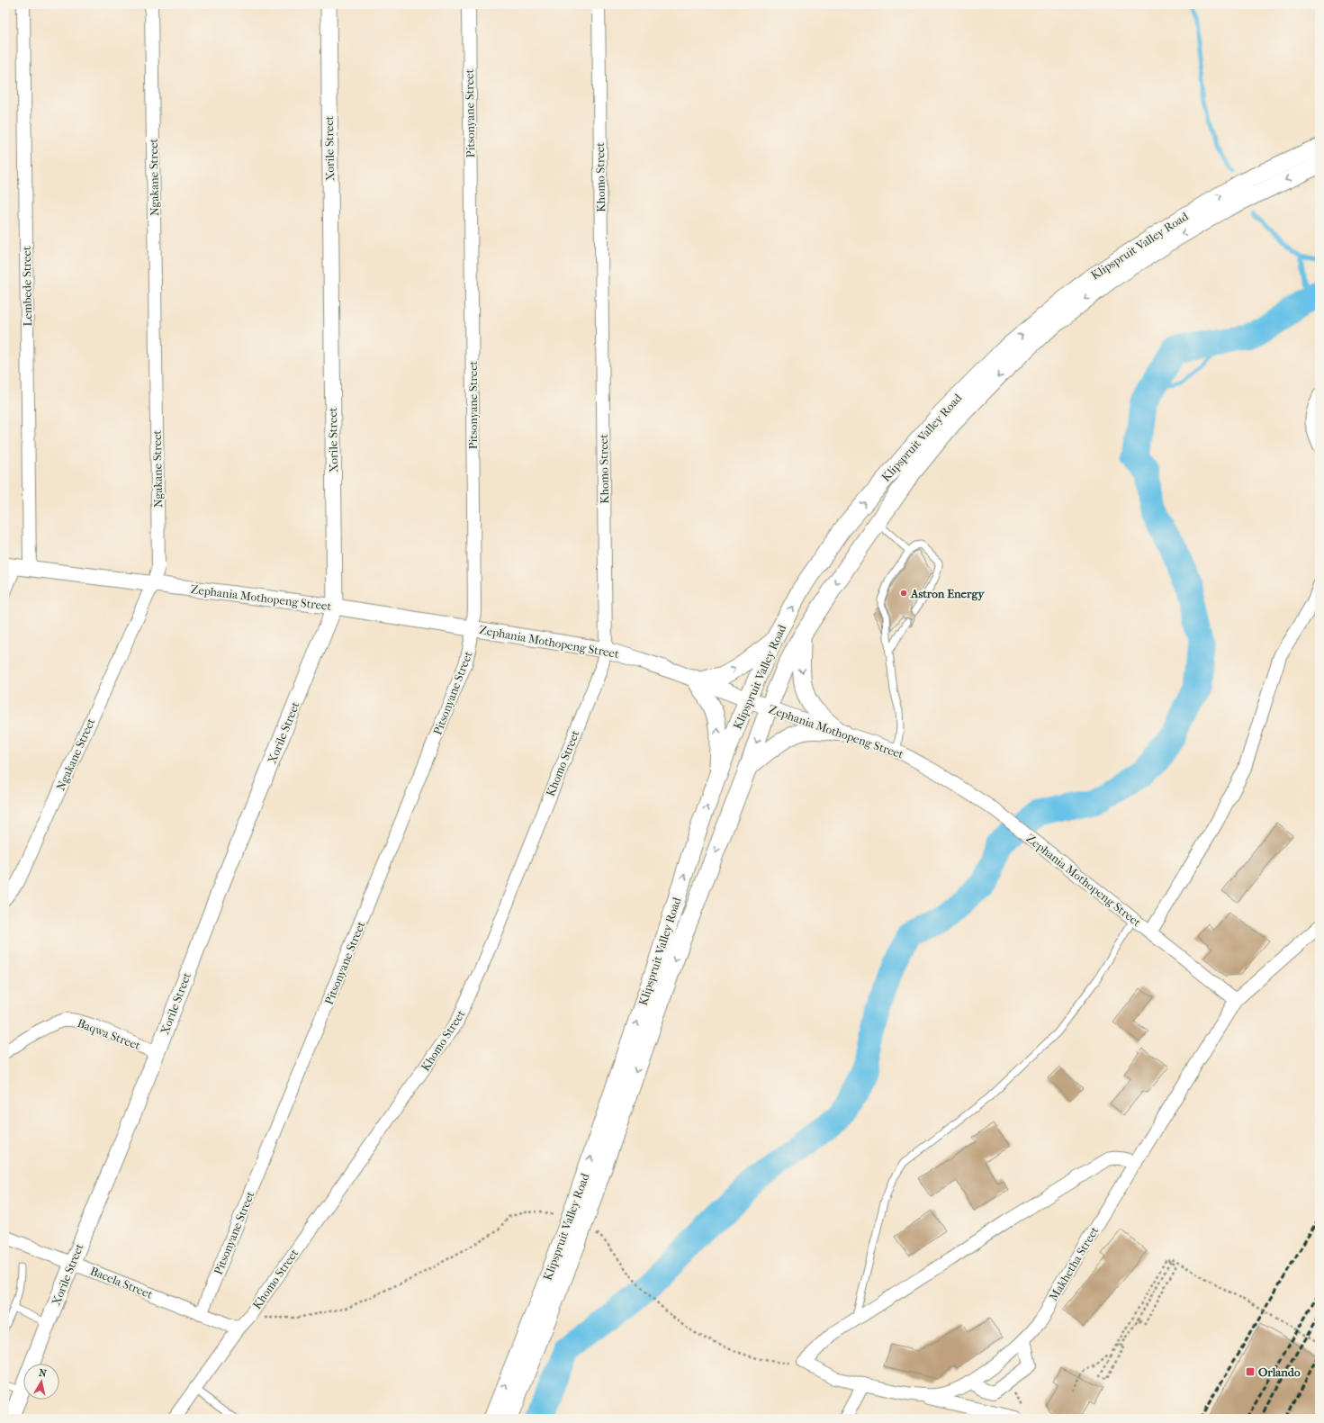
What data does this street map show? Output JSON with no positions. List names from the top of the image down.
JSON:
{
  "streets": {
    "main road": ["Klipspruit Valley Road"],
    "street": [
      "Pitsonyane Street",
      "Xorile Street",
      "Ngakane Street",
      "Khomo Street",
      "Lembede Street",
      "Zephania Mothopeng Street",
      "Baqwa Street",
      "Makhetha Street",
      "Bacela Street"
    ]
  },
  "crossings": [
    ["Pitsonyane Street", "Zephania Mothopeng Street"],
    ["Pitsonyane Street", "Bacela Street"],
    ["Xorile Street", "Zephania Mothopeng Street"],
    ["Xorile Street", "Baqwa Street"],
    ["Xorile Street", "Bacela Street"],
    ["Ngakane Street", "Zephania Mothopeng Street"],
    ["Khomo Street", "Zephania Mothopeng Street"],
    ["Khomo Street", "Bacela Street"],
    ["Klipspruit Valley Road", "Zephania Mothopeng Street"],
    ["Lembede Street", "Zephania Mothopeng Street"],
    ["Zephania Mothopeng Street", "Makhetha Street"]
  ],
  "places": {
    "other": ["Astron Energy"],
    "transit": ["Orlando"]
  },
  "north": "top"
}
